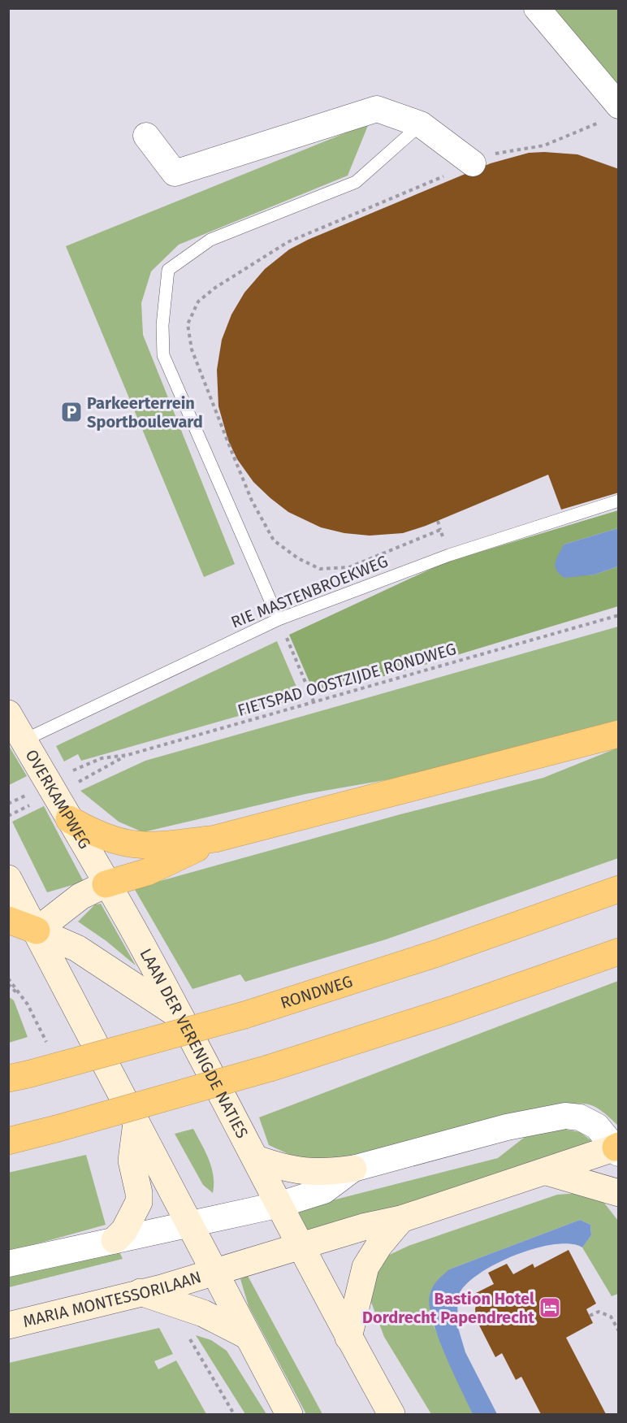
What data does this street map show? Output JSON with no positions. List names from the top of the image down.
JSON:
{
  "streets": {
    "highway": ["RONDWEG"],
    "main road": ["OVERKAMPWEG", "LAAN DER VERENIGDE NATIES", "MARIA MONTESSORILAAN"],
    "lane": ["RIE MASTENBROEKWEG"],
    "path": ["FIETSPAD OOSTZIJDE RONDWEG"]
  },
  "crossings": [
    ["RIE MASTENBROEKWEG", "OVERKAMPWEG"],
    ["OVERKAMPWEG", "LAAN DER VERENIGDE NATIES"]
  ],
  "places": {
    "parking": ["Parkeerterrein Sportboulevard"],
    "hotel": ["Bastion Hotel Dordrecht Papendrecht"]
  }
}
